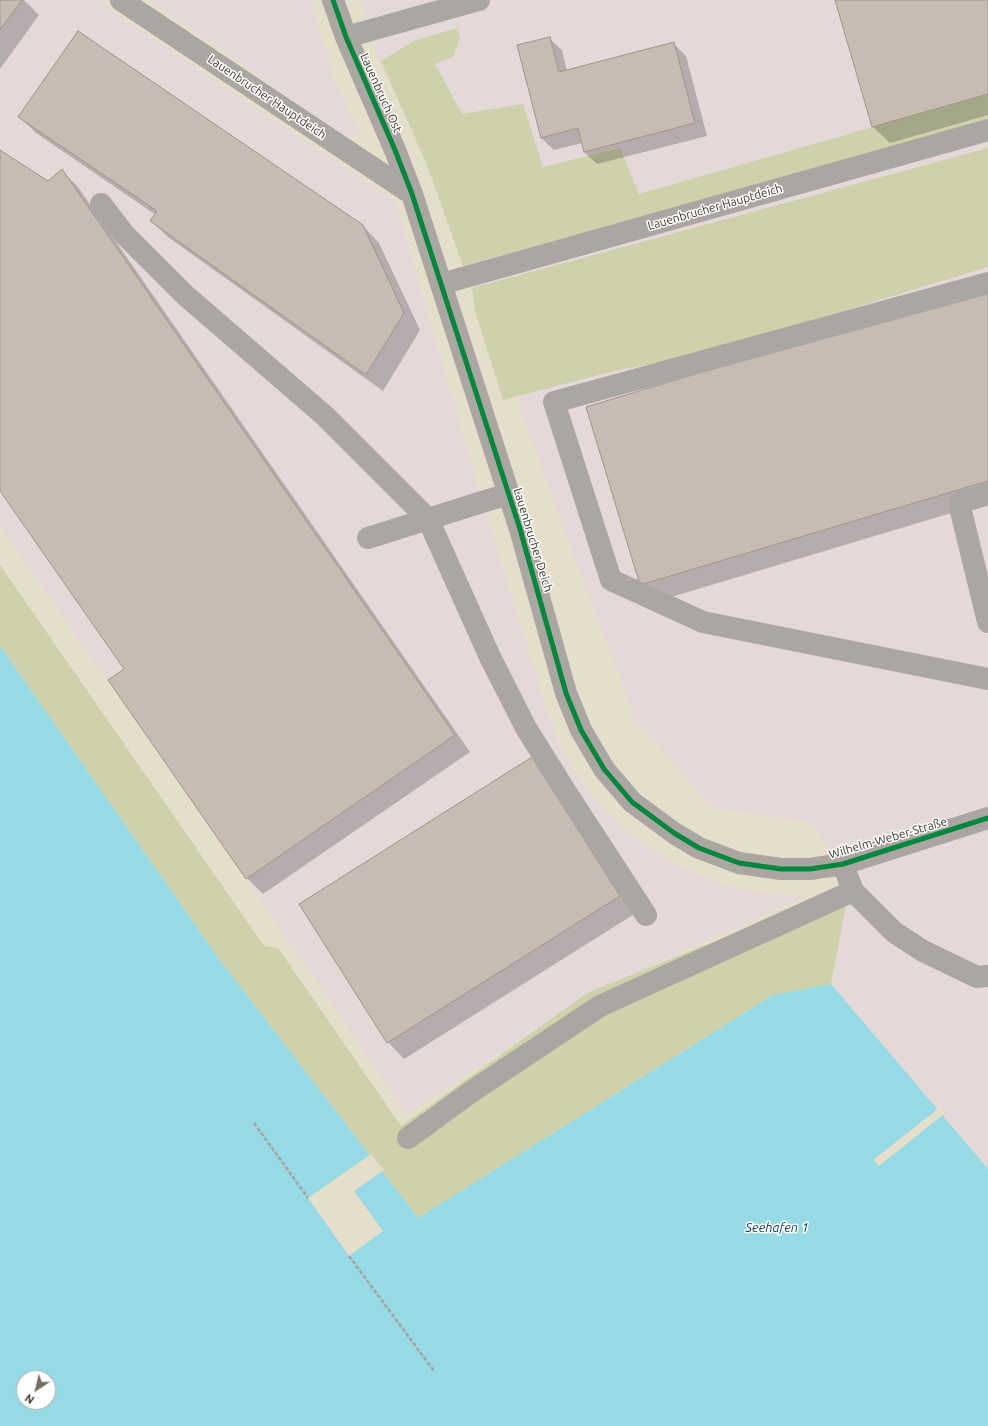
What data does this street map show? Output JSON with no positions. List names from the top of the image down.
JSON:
{
  "streets": {
    "street": [
      "Lauenbruch Ost",
      "Lauenbrucher Hauptdeich",
      "Lauenbrucher Deich",
      "Wilhelm-Weber-Straße"
    ]
  },
  "crossings": [
    ["Lauenbruch Ost", "Lauenbrucher Hauptdeich"],
    ["Lauenbruch Ost", "Lauenbrucher Deich"],
    ["Lauenbrucher Hauptdeich", "Lauenbrucher Deich"],
    ["Lauenbrucher Deich", "Wilhelm-Weber-Straße"]
  ],
  "water": ["Seehafen 1"],
  "north": "bottom left"
}
